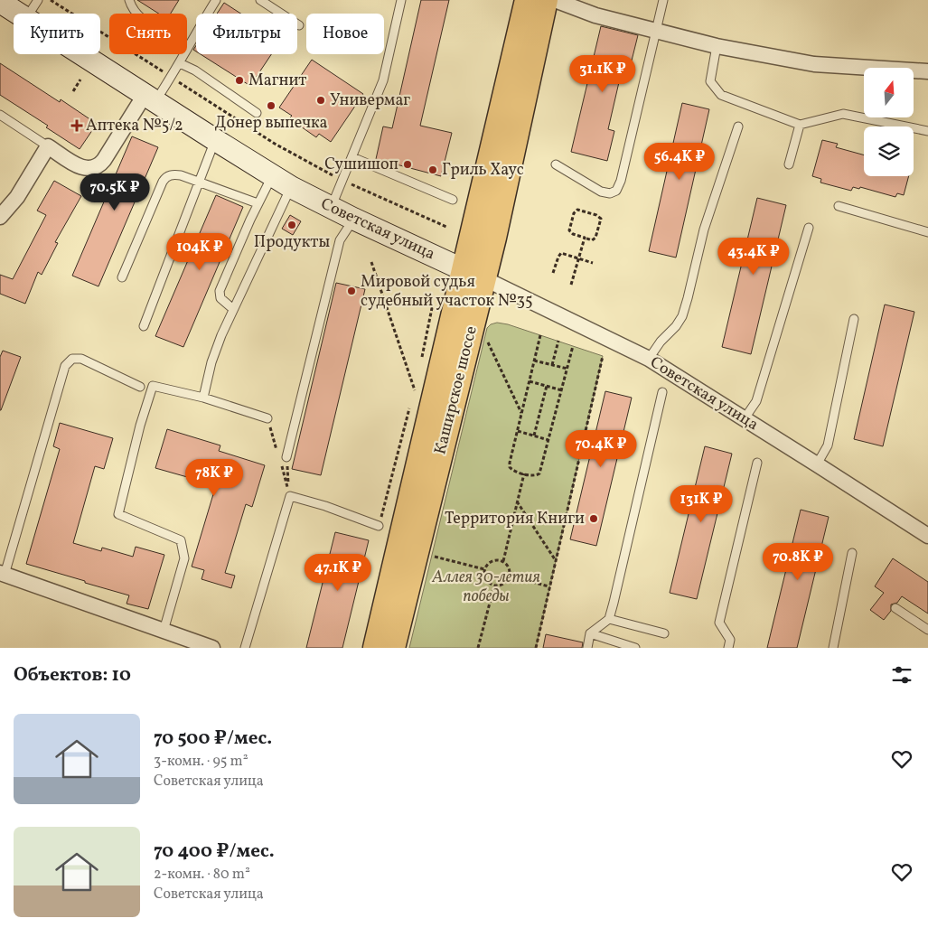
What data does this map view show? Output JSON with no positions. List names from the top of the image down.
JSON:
{
  "streets": {
    "main road": ["Советская улица", "Каширское шоссе"]
  },
  "crossings": [
    ["Советская улица", "Каширское шоссе"]
  ],
  "parks": ["Аллея 30-летия победы"],
  "places": {
    "other": [
      "Магнит",
      "Универмаг",
      "Донер выпечка",
      "Сушишоп",
      "Гриль Хаус",
      "Продукты",
      "Мировой судья судебный участок №35",
      "Территория Книги"
    ],
    "health": ["Аптека №5/2"]
  },
  "north": "top",
  "page": {
    "chip": [
      "Купить",
      "Снять",
      "Фильтры",
      "Новое"
    ],
    "price": [
      "31.1K ₽",
      "56.4K ₽",
      "70.5K ₽",
      "104K ₽",
      "43.4K ₽",
      "70.4K ₽",
      "78K ₽",
      "131K ₽",
      "70.8K ₽",
      "47.1K ₽"
    ],
    "heading": "Объектов: 10",
    "list": [
      {
        "name": "70 500 ₽/мес.",
        "note": "3-комн. · 95 m² · Советская улица"
      },
      {
        "name": "70 400 ₽/мес.",
        "note": "2-комн. · 80 m² · Советская улица"
      }
    ]
  }
}
